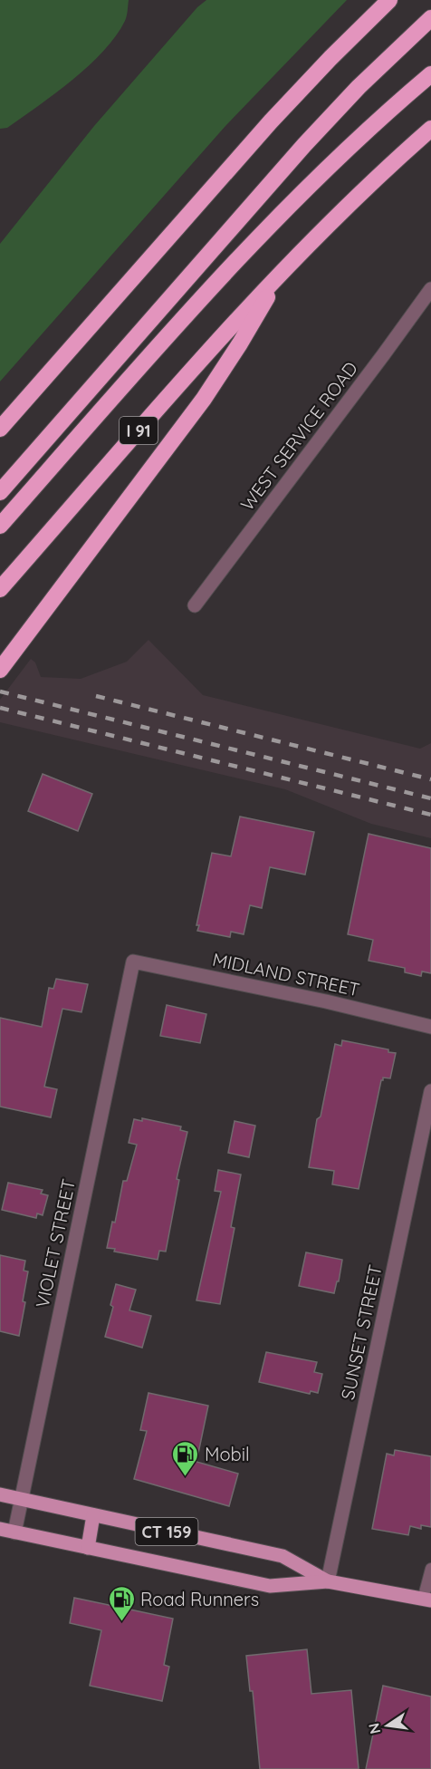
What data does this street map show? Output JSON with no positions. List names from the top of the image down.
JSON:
{
  "streets": {
    "highway": ["I 91"],
    "main road": ["CT 159"],
    "street": [
      "WEST SERVICE ROAD",
      "MIDLAND STREET",
      "VIOLET STREET",
      "SUNSET STREET"
    ]
  },
  "crossings": [
    ["MIDLAND STREET", "VIOLET STREET"],
    ["VIOLET STREET", "CT 159"],
    ["SUNSET STREET", "CT 159"]
  ],
  "places": {
    "fuel station": ["Mobil", "Road Runners"]
  },
  "north": "left"
}
